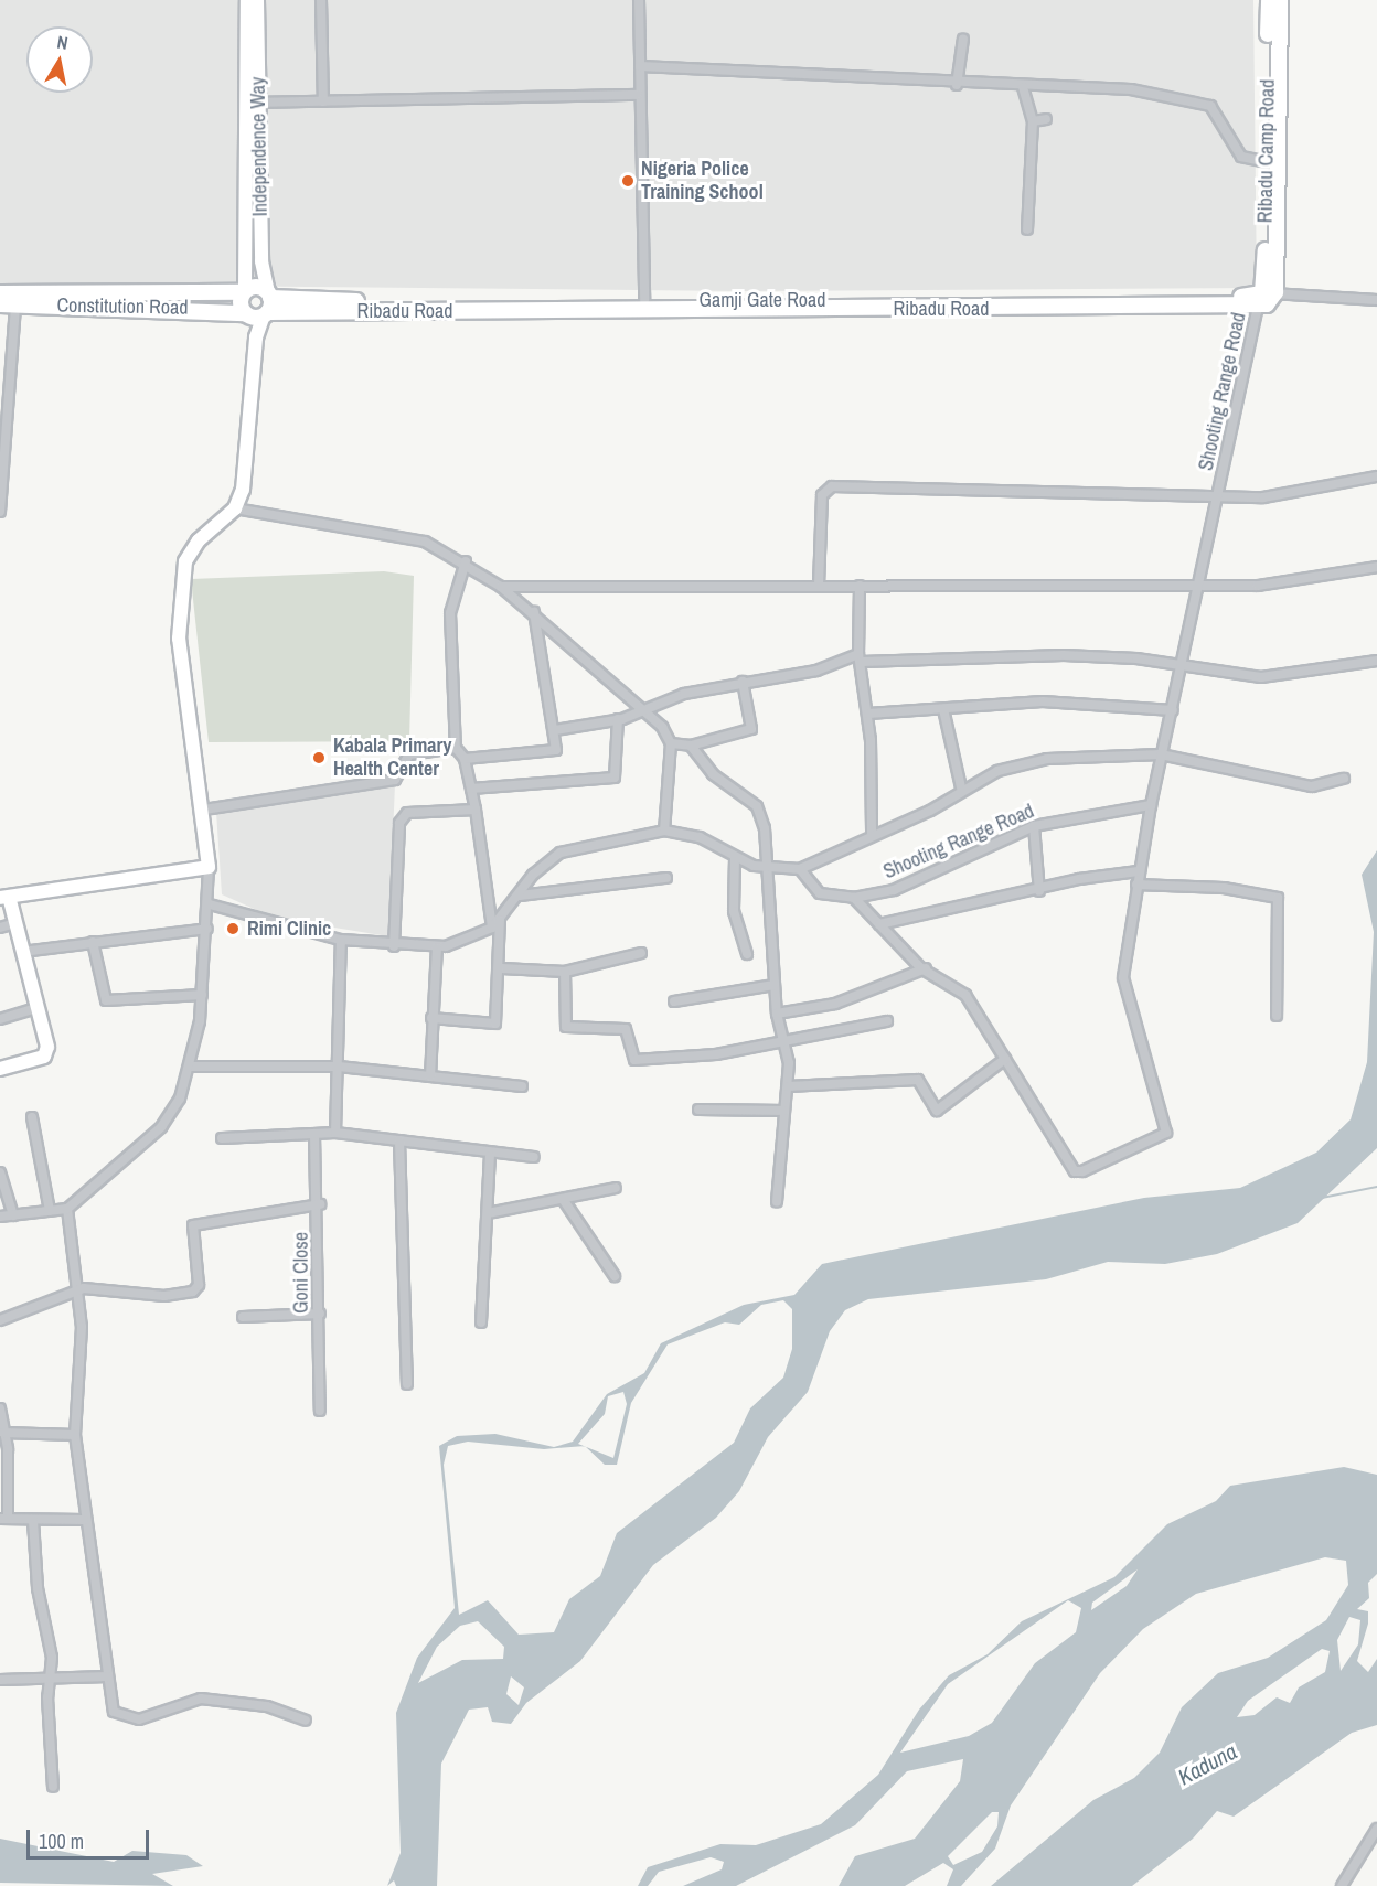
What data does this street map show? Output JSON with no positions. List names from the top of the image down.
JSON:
{
  "streets": {
    "main road": [
      "Ribadu Camp Road",
      "Gamji Gate Road",
      "Constitution Road",
      "Ribadu Road"
    ],
    "street": ["Independence Way", "Shooting Range Road", "Goni Close"]
  },
  "crossings": [
    ["Independence Way", "Gamji Gate Road"],
    ["Independence Way", "Constitution Road"],
    ["Independence Way", "Ribadu Road"],
    ["Ribadu Camp Road", "Gamji Gate Road"],
    ["Ribadu Camp Road", "Shooting Range Road"],
    ["Gamji Gate Road", "Constitution Road"],
    ["Gamji Gate Road", "Ribadu Road"],
    ["Gamji Gate Road", "Shooting Range Road"],
    ["Constitution Road", "Ribadu Road"]
  ],
  "water": ["Kaduna"],
  "places": ["Nigeria Police Training School", "Kabala Primary Health Center", "Rimi Clinic"],
  "scale_bar": "100 m",
  "north": "top"
}
